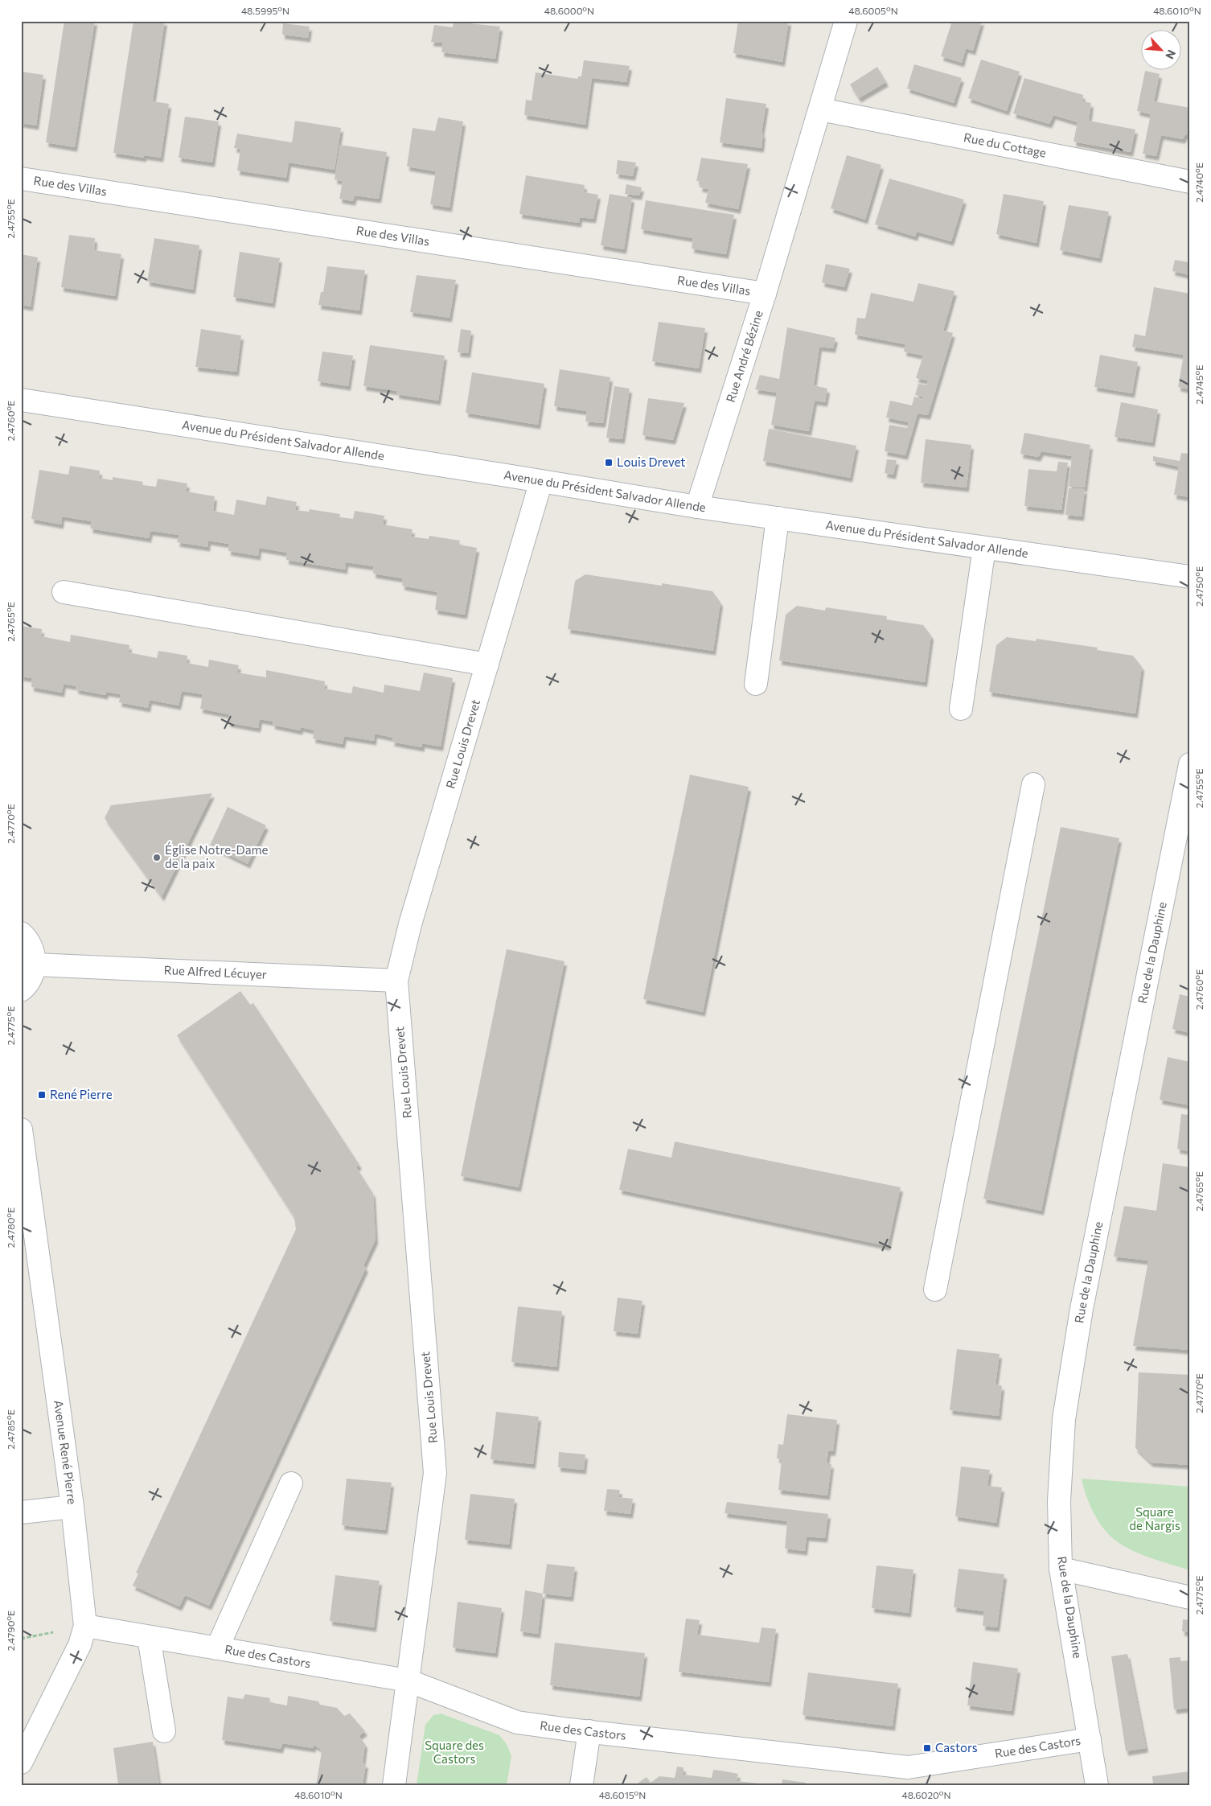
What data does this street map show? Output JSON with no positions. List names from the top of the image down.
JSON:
{
  "streets": {
    "street": [
      "Rue du Cottage",
      "Rue des Villas",
      "Rue André Bézine",
      "Avenue du Président Salvador Allende",
      "Rue Louis Drevet",
      "Rue de la Dauphine",
      "Rue Alfred Lécuyer",
      "Avenue René Pierre",
      "Rue des Castors"
    ]
  },
  "crossings": [
    ["Rue du Cottage", "Rue André Bézine"],
    ["Rue des Villas", "Rue André Bézine"],
    ["Rue André Bézine", "Avenue du Président Salvador Allende"],
    ["Avenue du Président Salvador Allende", "Rue Louis Drevet"],
    ["Rue Louis Drevet", "Rue Alfred Lécuyer"],
    ["Rue Louis Drevet", "Rue des Castors"],
    ["Rue de la Dauphine", "Rue des Castors"],
    ["Avenue René Pierre", "Rue des Castors"]
  ],
  "parks": ["Square de Nargis", "Square des Castors"],
  "places": {
    "transit": ["Louis Drevet", "René Pierre", "Castors"],
    "other": ["Église Notre-Dame de la paix"]
  },
  "north": "bottom right",
  "coordinates": [
    "48.5995°N",
    "48.6000°N",
    "48.6005°N",
    "48.6010°N",
    "2.4740°E",
    "2.4755°E",
    "2.4745°E",
    "2.4760°E",
    "2.4750°E",
    "2.4765°E",
    "2.4770°E",
    "2.4775°E",
    "2.4780°E",
    "2.4785°E",
    "2.4790°E",
    "48.6015°N",
    "48.6020°N"
  ]
}
